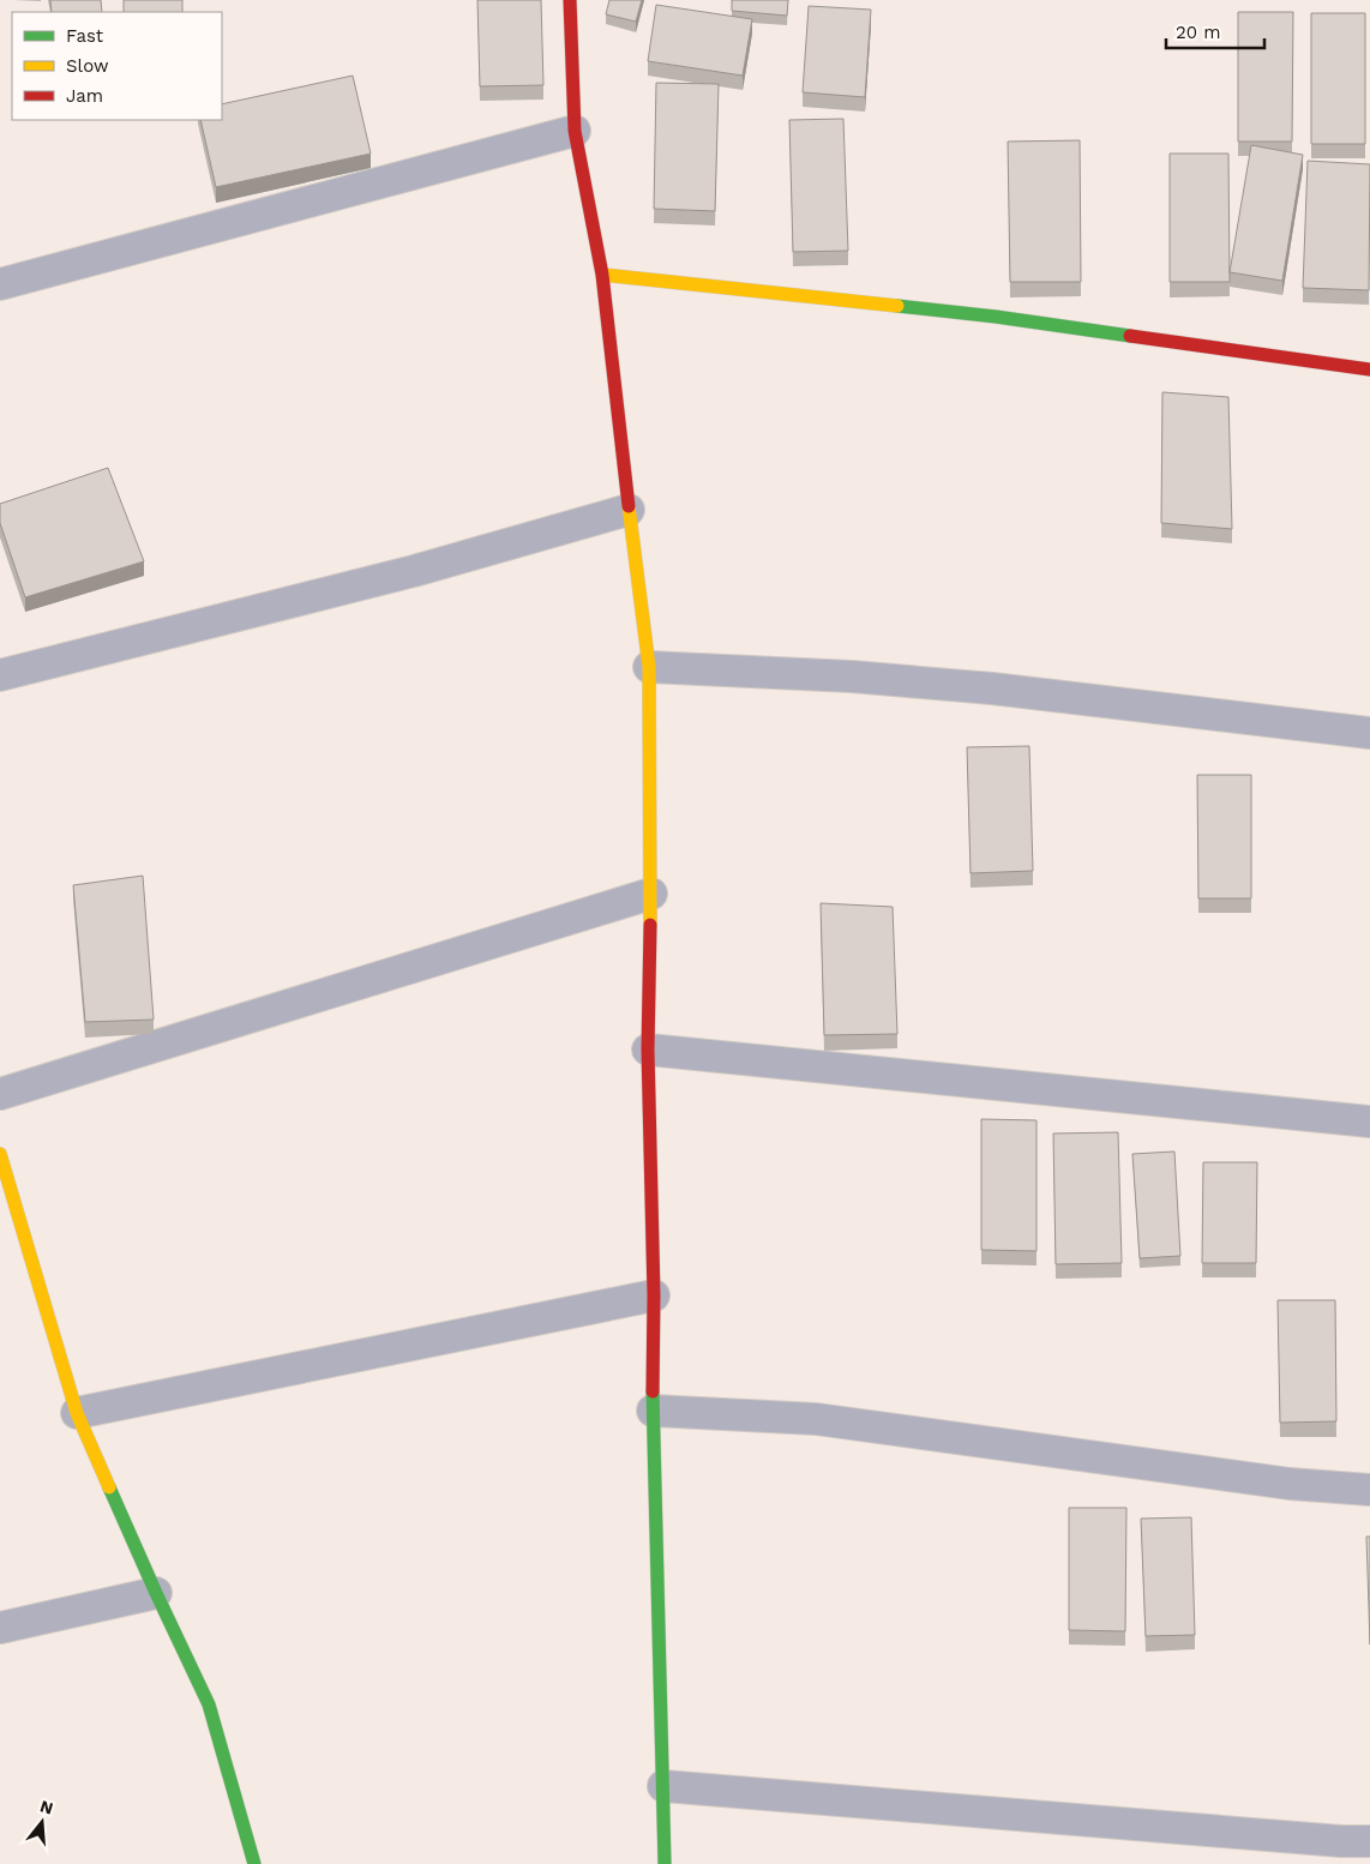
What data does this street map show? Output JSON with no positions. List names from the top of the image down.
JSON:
{
  "legend": ["Fast", "Slow", "Jam"],
  "scale_bar": "20 m",
  "north": "top"
}
